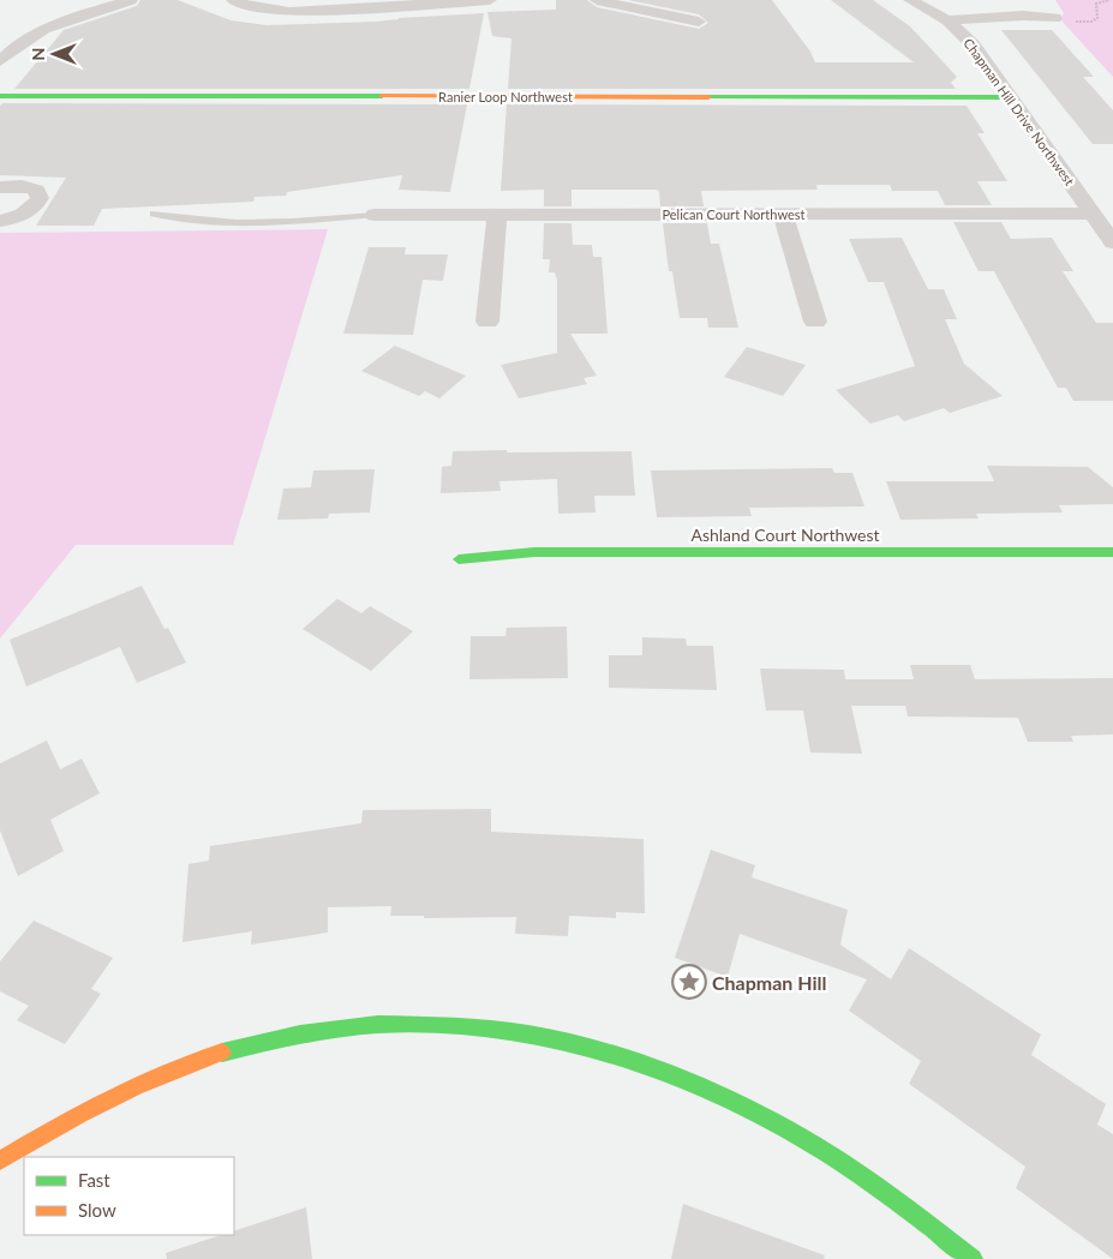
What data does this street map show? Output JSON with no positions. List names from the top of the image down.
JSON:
{
  "streets": {
    "street": [
      "Ranier Loop Northwest",
      "Chapman Hill Drive Northwest",
      "Pelican Court Northwest",
      "Ashland Court Northwest"
    ]
  },
  "crossings": [
    ["Ranier Loop Northwest", "Chapman Hill Drive Northwest"],
    ["Chapman Hill Drive Northwest", "Pelican Court Northwest"]
  ],
  "places": {
    "place": ["Chapman Hill"]
  },
  "legend": ["Fast", "Slow"],
  "north": "left"
}
